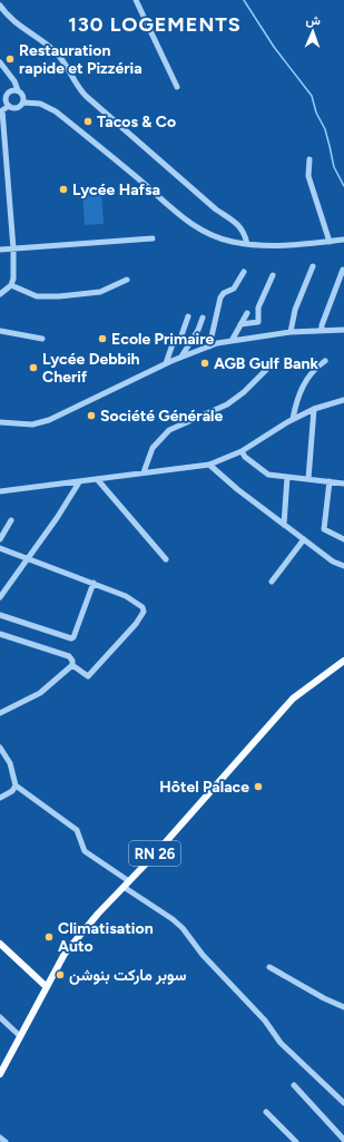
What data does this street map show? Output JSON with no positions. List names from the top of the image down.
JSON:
{
  "streets": {
    "main road": ["RN 26"]
  },
  "districts": ["130 LOGEMENTS"],
  "places": [
    "Restauration rapide et Pizzéria",
    "Tacos & Co",
    "Lycée Hafsa",
    "Ecole Primaire",
    "AGB Gulf Bank",
    "Lycée Debbih Cherif",
    "Société Générale",
    "Hôtel Palace",
    "Climatisation Auto",
    "سوبر ماركت بنوشن"
  ],
  "north": "top"
}
